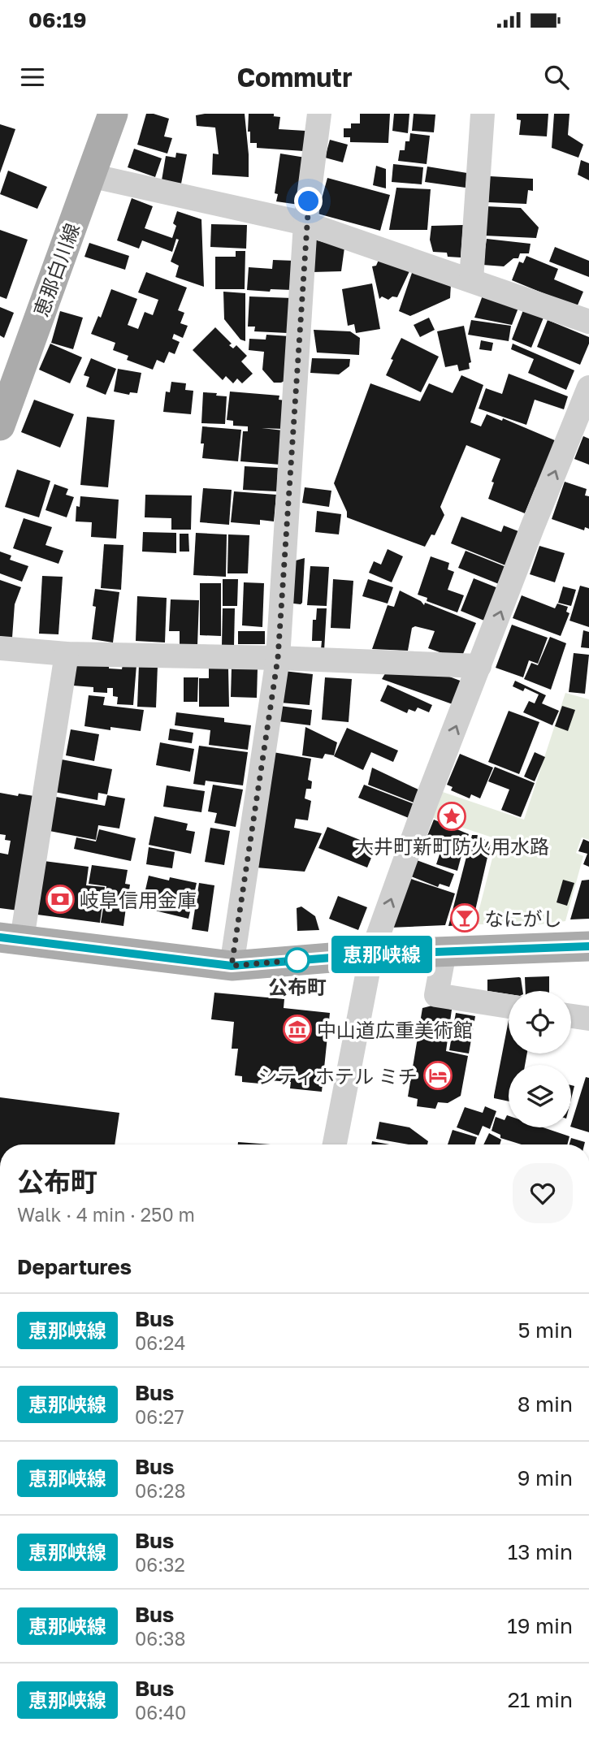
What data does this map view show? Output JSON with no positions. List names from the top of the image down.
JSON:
{
  "streets": {
    "main road": ["恵那白川線"]
  },
  "places": {
    "place": ["大井町新町防火用水路"],
    "bank": ["岐阜信用金庫"],
    "bar": ["なにがし"],
    "other": ["公布町"],
    "museum": ["中山道広重美術館"],
    "hotel": ["シティホテル ミチ"]
  },
  "lines": ["bus line 恵那峡線"],
  "page": {
    "status": "06:19",
    "header": "Commutr",
    "on_map": "恵那峡線",
    "heading": [
      ["公布町", "Walk · 4 min · 250 m"],
      "Departures"
    ],
    "list": [
      {
        "mark": "恵那峡線",
        "name": "Bus",
        "note": "06:24",
        "value": "5 min"
      },
      {
        "mark": "恵那峡線",
        "name": "Bus",
        "note": "06:27",
        "value": "8 min"
      },
      {
        "mark": "恵那峡線",
        "name": "Bus",
        "note": "06:28",
        "value": "9 min"
      },
      {
        "mark": "恵那峡線",
        "name": "Bus",
        "note": "06:32",
        "value": "13 min"
      },
      {
        "mark": "恵那峡線",
        "name": "Bus",
        "note": "06:38",
        "value": "19 min"
      },
      {
        "mark": "恵那峡線",
        "name": "Bus",
        "note": "06:40",
        "value": "21 min"
      }
    ]
  }
}
